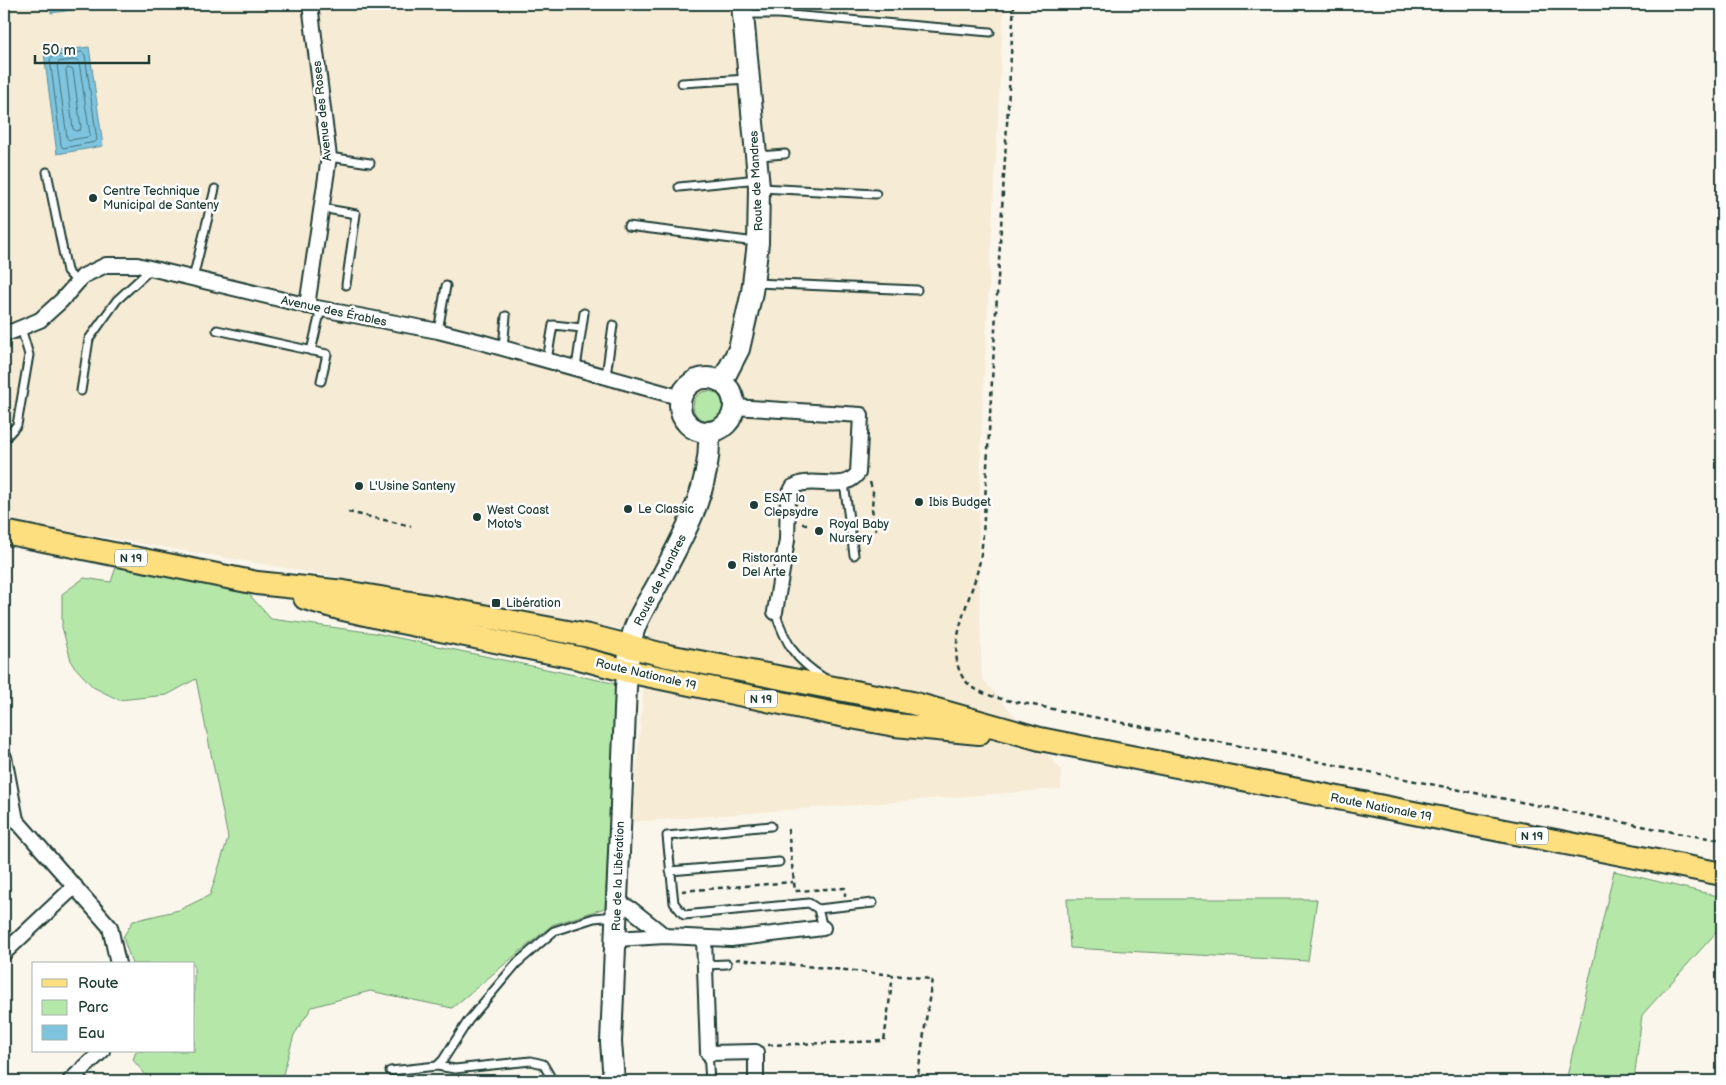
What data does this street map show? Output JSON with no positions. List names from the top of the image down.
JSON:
{
  "streets": {
    "main road": ["N 19", "Route Nationale 19"],
    "street": [
      "Avenue des Roses",
      "Route de Mandres",
      "Avenue des Érables",
      "Rue de la Libération"
    ]
  },
  "crossings": [
    ["Avenue des Roses", "Avenue des Érables"],
    ["Route de Mandres", "Avenue des Érables"],
    ["Route de Mandres", "Route Nationale 19"],
    ["Route de Mandres", "Rue de la Libération"],
    ["Route Nationale 19", "Rue de la Libération"]
  ],
  "places": {
    "other": [
      "Centre Technique Municipal de Santeny",
      "L'Usine Santeny",
      "Ibis Budget",
      "ESAT la Clepsydre",
      "Le Classic",
      "West Coast Moto's",
      "Royal Baby Nursery",
      "Ristorante Del Arte"
    ],
    "transit": ["Libération"]
  },
  "legend": ["Route", "Parc", "Eau"],
  "scale_bar": "50 m"
}
